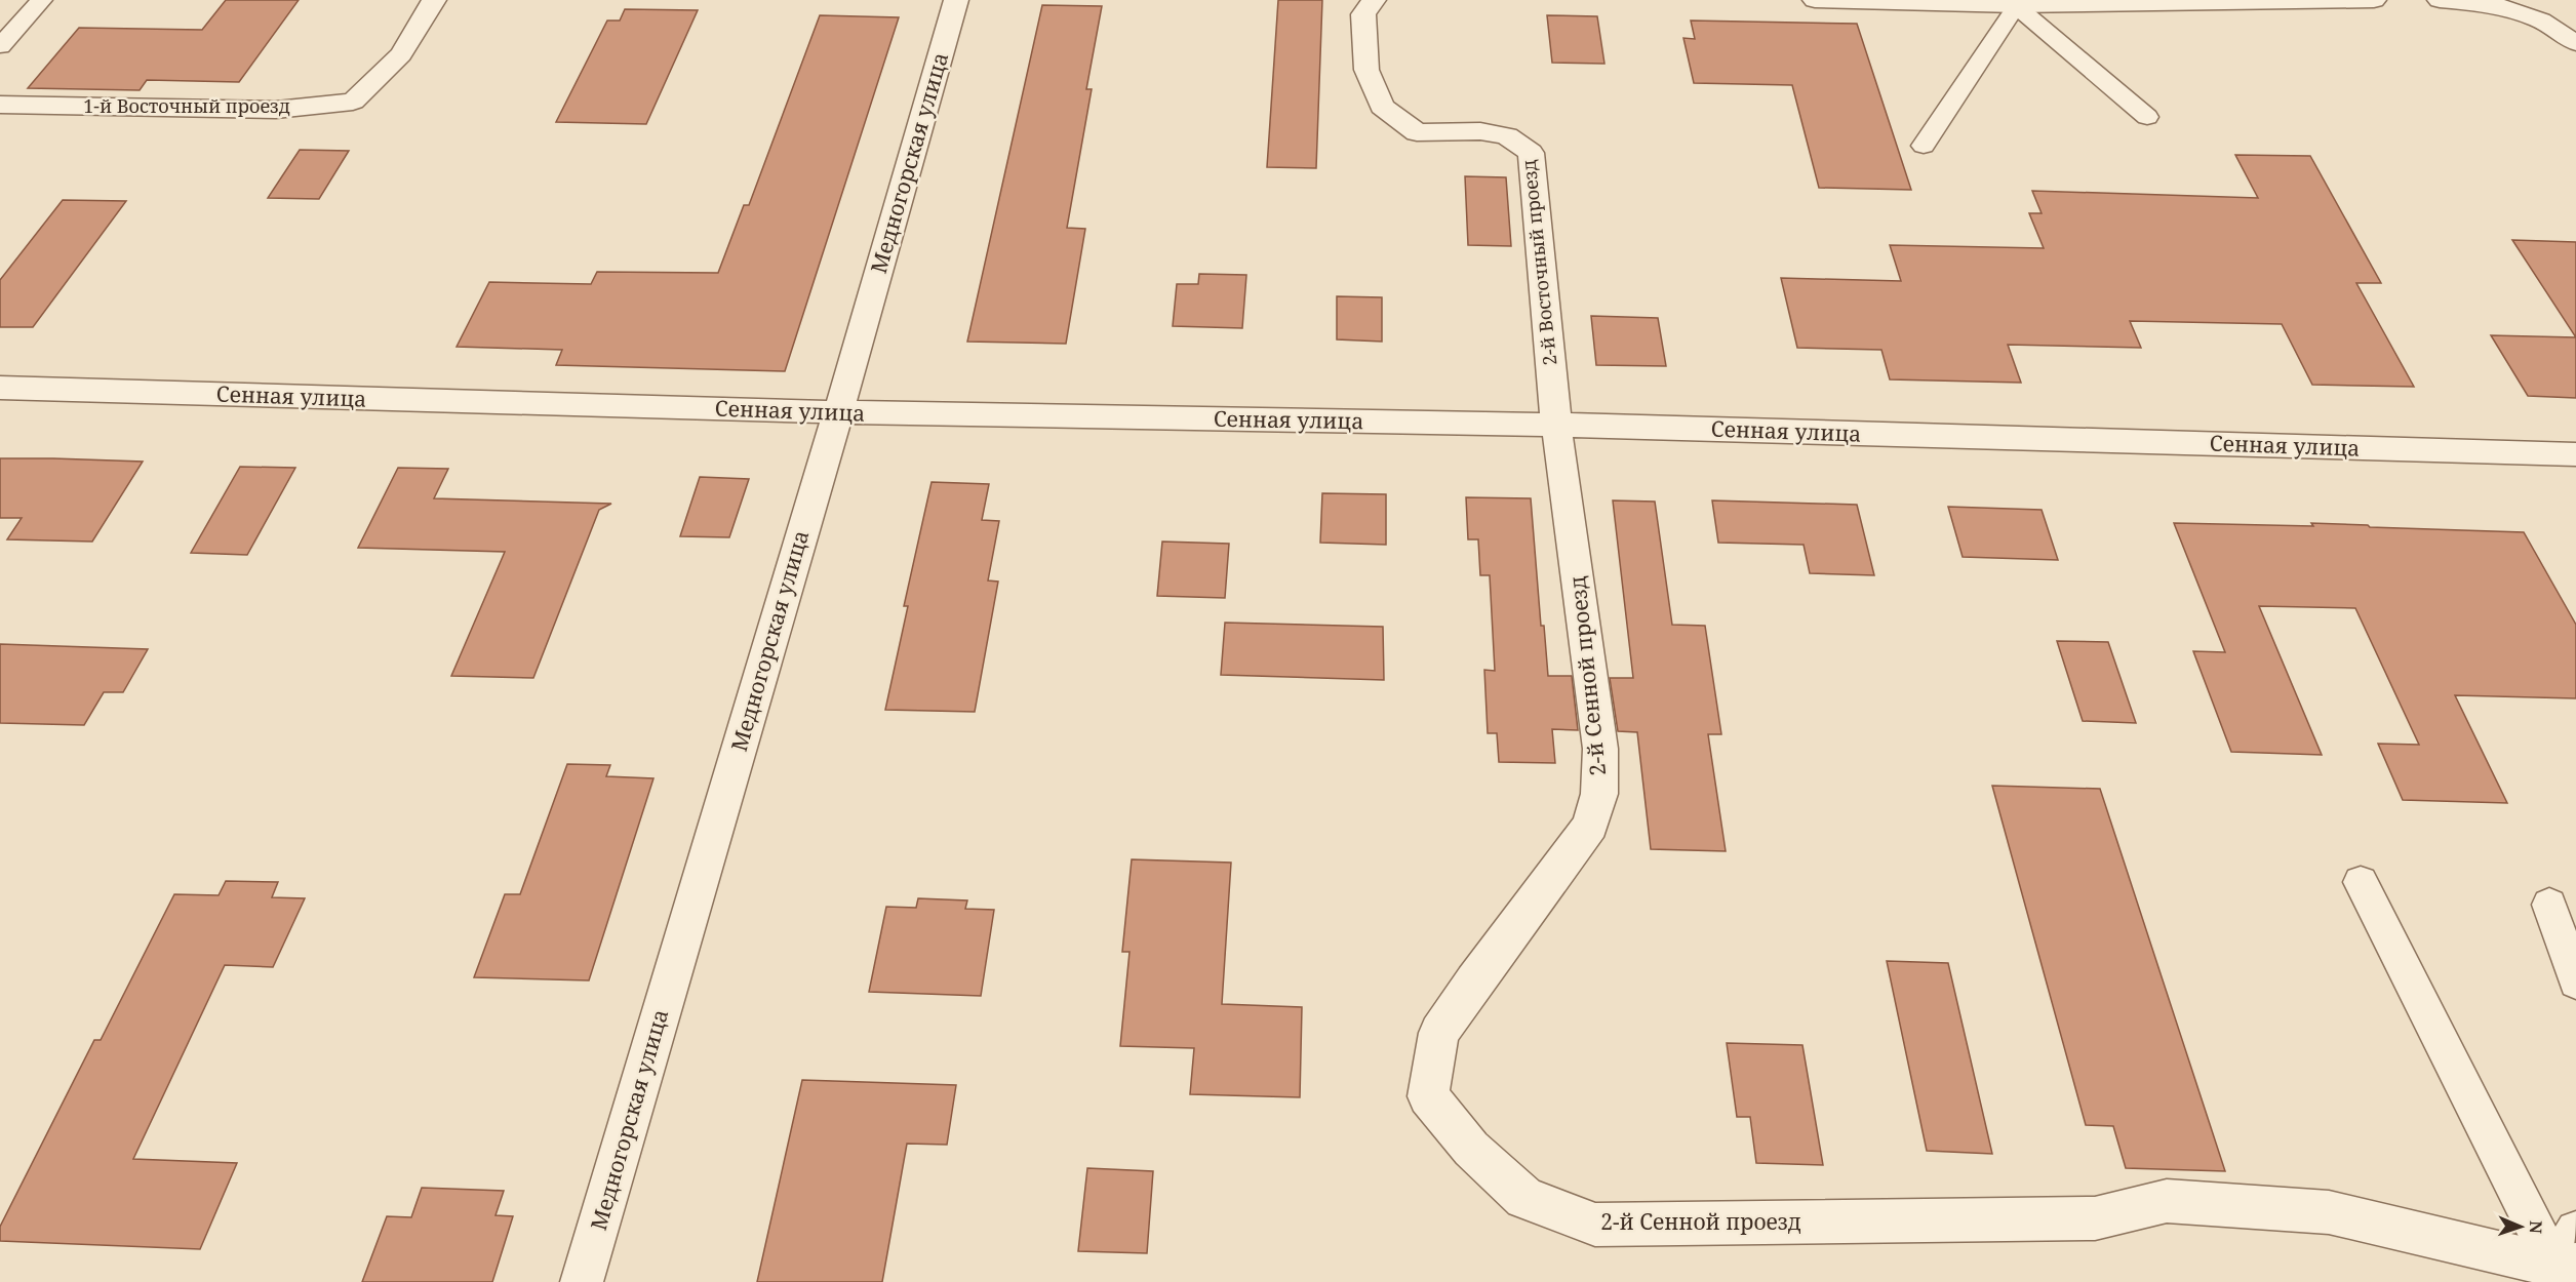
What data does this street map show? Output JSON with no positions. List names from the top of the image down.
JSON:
{
  "streets": {
    "street": [
      "1-й Восточный проезд",
      "Медногорская улица",
      "2-й Восточный проезд",
      "Сенная улица",
      "2-й Сенной проезд"
    ]
  },
  "crossings": [
    ["Медногорская улица", "Сенная улица"],
    ["2-й Восточный проезд", "Сенная улица"],
    ["2-й Восточный проезд", "2-й Сенной проезд"],
    ["Сенная улица", "2-й Сенной проезд"]
  ],
  "north": "right"
}
